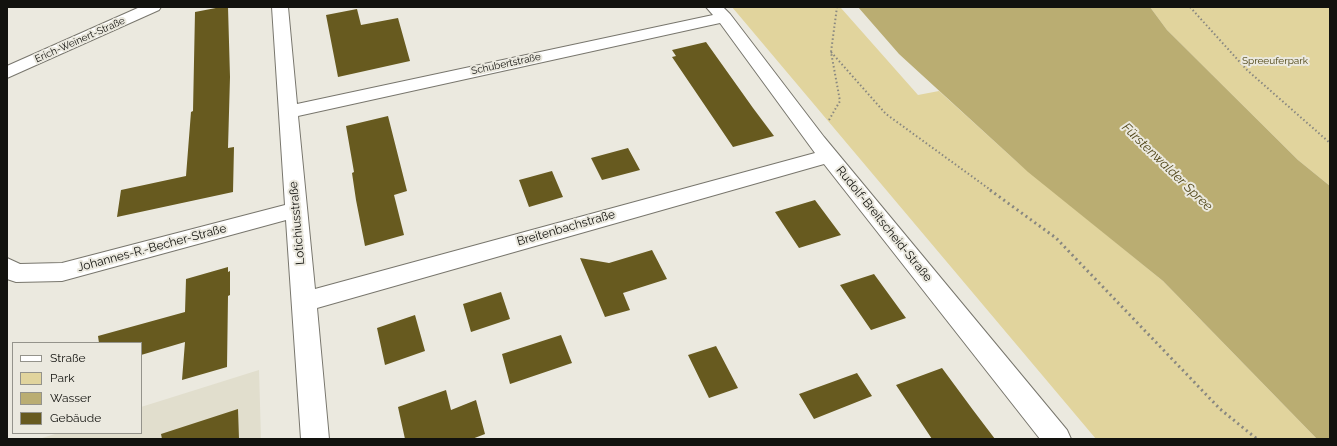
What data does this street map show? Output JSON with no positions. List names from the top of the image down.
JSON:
{
  "streets": {
    "street": [
      "Erich-Weinert-Straße",
      "Schubertstraße",
      "Lotichiusstraße",
      "Rudolf-Breitscheid-Straße",
      "Breitenbachstraße",
      "Johannes-R.-Becher-Straße"
    ]
  },
  "crossings": [
    ["Schubertstraße", "Lotichiusstraße"],
    ["Schubertstraße", "Rudolf-Breitscheid-Straße"],
    ["Lotichiusstraße", "Breitenbachstraße"],
    ["Lotichiusstraße", "Johannes-R.-Becher-Straße"],
    ["Rudolf-Breitscheid-Straße", "Breitenbachstraße"]
  ],
  "water": ["Fürstenwalder Spree"],
  "parks": ["Spreeuferpark"],
  "legend": [
    "Straße",
    "Park",
    "Wasser",
    "Gebäude"
  ]
}
